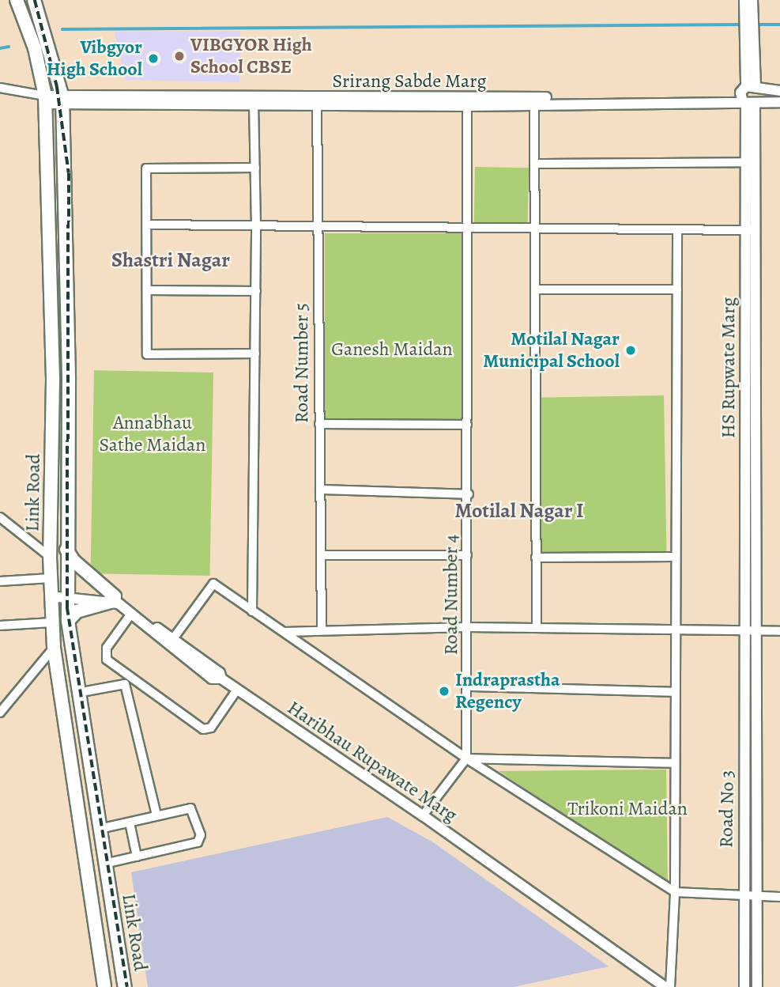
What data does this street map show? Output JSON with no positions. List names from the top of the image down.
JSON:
{
  "streets": {
    "main road": ["Link Road"],
    "street": [
      "Srirang Sabde Marg",
      "Road Number 5",
      "HS Rupwate Marg",
      "Road Number 4",
      "Haribhau Rupawate Marg",
      "Road No 3"
    ]
  },
  "crossings": [
    ["Srirang Sabde Marg", "Road Number 5"],
    ["Srirang Sabde Marg", "HS Rupwate Marg"],
    ["Srirang Sabde Marg", "Link Road"],
    ["Srirang Sabde Marg", "Road Number 4"],
    ["HS Rupwate Marg", "Road No 3"]
  ],
  "districts": ["Shastri Nagar", "Motilal Nagar I"],
  "parks": ["Ganesh Maidan", "Annabhau Sathe Maidan", "Trikoni Maidan"],
  "places": [
    "VIBGYOR High School CBSE",
    "Vibgyor High School",
    "Motilal Nagar Municipal School",
    "Indraprastha Regency"
  ]
}
